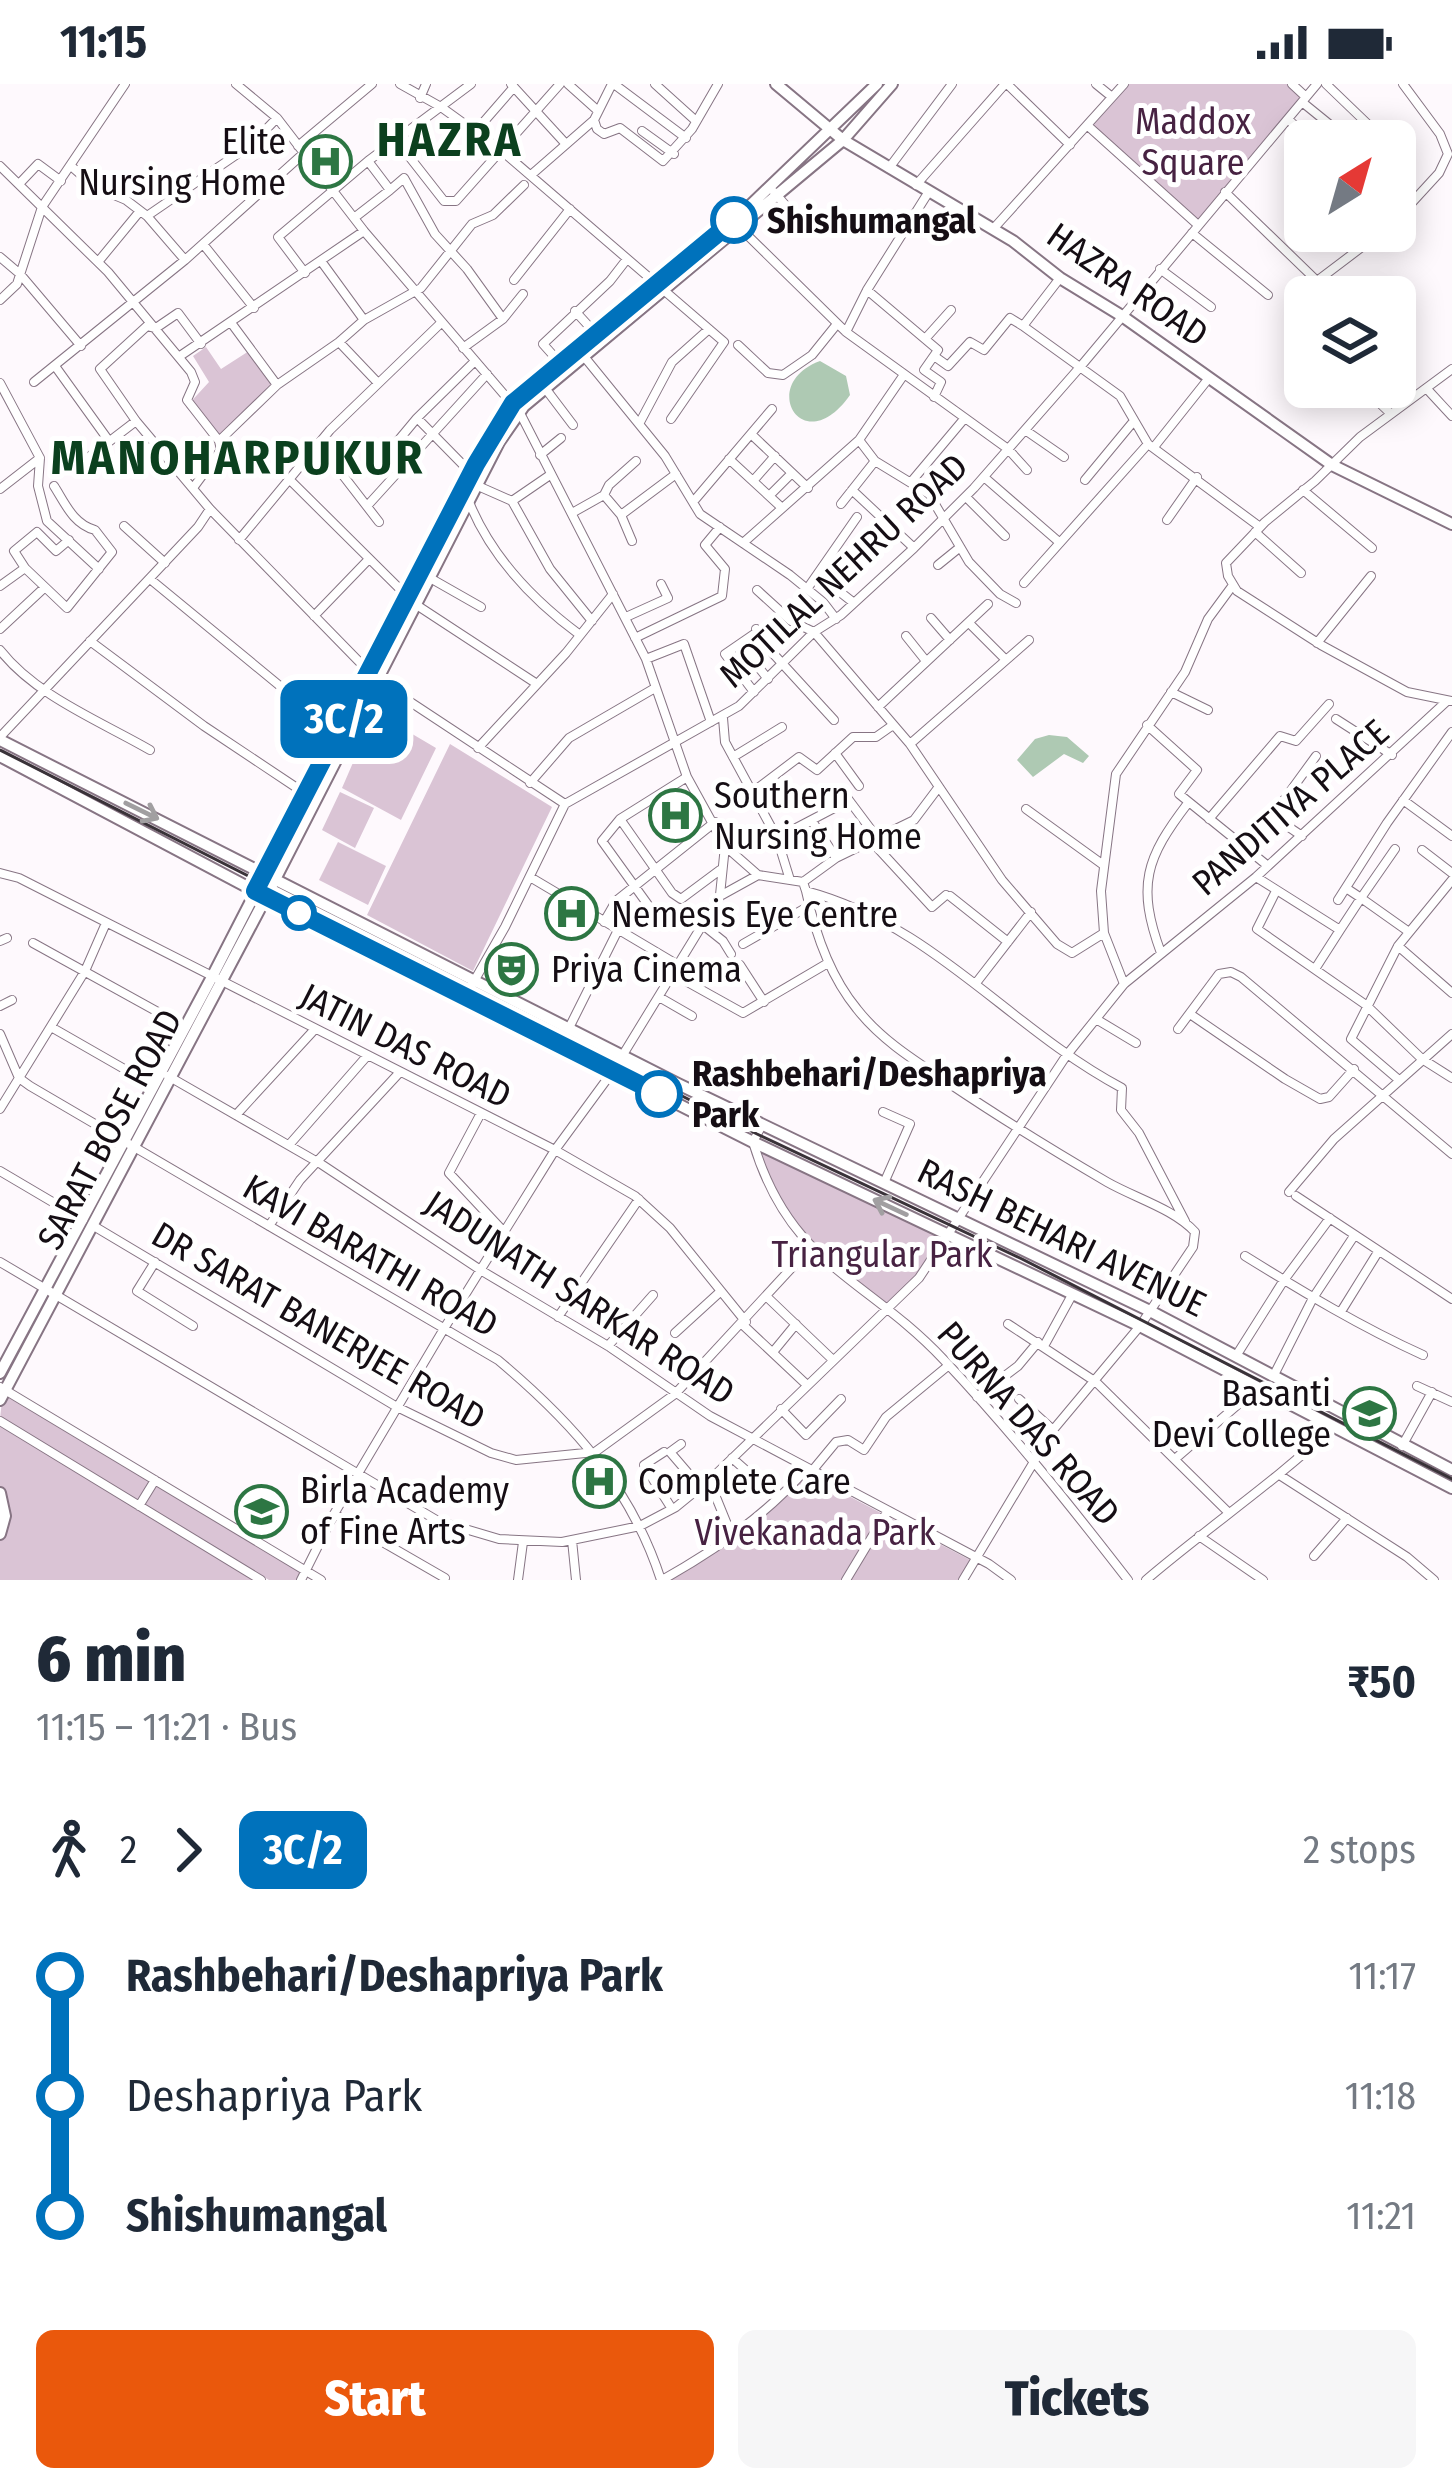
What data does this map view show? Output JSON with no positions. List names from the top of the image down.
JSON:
{
  "streets": {
    "main road": ["HAZRA ROAD", "SARAT BOSE ROAD", "RASH BEHARI AVENUE"],
    "street": [
      "MOTILAL NEHRU ROAD",
      "PANDITIYA PLACE",
      "JATIN DAS ROAD",
      "KAVI BARATHI ROAD",
      "JADUNATH SARKAR ROAD",
      "DR SARAT BANERJEE ROAD",
      "PURNA DAS ROAD"
    ]
  },
  "crossings": [
    ["HAZRA ROAD", "MOTILAL NEHRU ROAD"],
    ["PANDITIYA PLACE", "JATIN DAS ROAD"],
    ["PANDITIYA PLACE", "SARAT BOSE ROAD"],
    ["PANDITIYA PLACE", "RASH BEHARI AVENUE"],
    ["PANDITIYA PLACE", "KAVI BARATHI ROAD"],
    ["PANDITIYA PLACE", "JADUNATH SARKAR ROAD"],
    ["PANDITIYA PLACE", "PURNA DAS ROAD"],
    ["JATIN DAS ROAD", "SARAT BOSE ROAD"],
    ["SARAT BOSE ROAD", "KAVI BARATHI ROAD"],
    ["SARAT BOSE ROAD", "JADUNATH SARKAR ROAD"],
    ["SARAT BOSE ROAD", "DR SARAT BANERJEE ROAD"],
    ["RASH BEHARI AVENUE", "PURNA DAS ROAD"],
    ["KAVI BARATHI ROAD", "DR SARAT BANERJEE ROAD"]
  ],
  "districts": ["HAZRA", "MANOHARPUKUR"],
  "parks": ["Maddox Square", "Triangular Park", "Vivekanada Park"],
  "places": {
    "hospital": [
      "Elite Nursing Home",
      "Southern Nursing Home",
      "Nemesis Eye Centre",
      "Complete Care"
    ],
    "other": ["Shishumangal", "Rashbehari/Deshapriya Park"],
    "theatre": ["Priya Cinema"],
    "school or university": ["Basanti Devi College", "Birla Academy of Fine Arts"]
  },
  "lines": ["bus line 3C/2"],
  "north": "top right",
  "page": {
    "status": "11:15",
    "on_map": "3C/2",
    "heading": ["6 min", "11:15 – 11:21 · Bus", "₹50"],
    "legs": ["2", "3C/2", "2 stops"],
    "list": [
      {
        "name": "Rashbehari/Deshapriya Park",
        "value": "11:17"
      },
      {
        "name": "Deshapriya Park",
        "value": "11:18"
      },
      {
        "name": "Shishumangal",
        "value": "11:21"
      }
    ],
    "buttons": ["Start", "Tickets"]
  }
}
